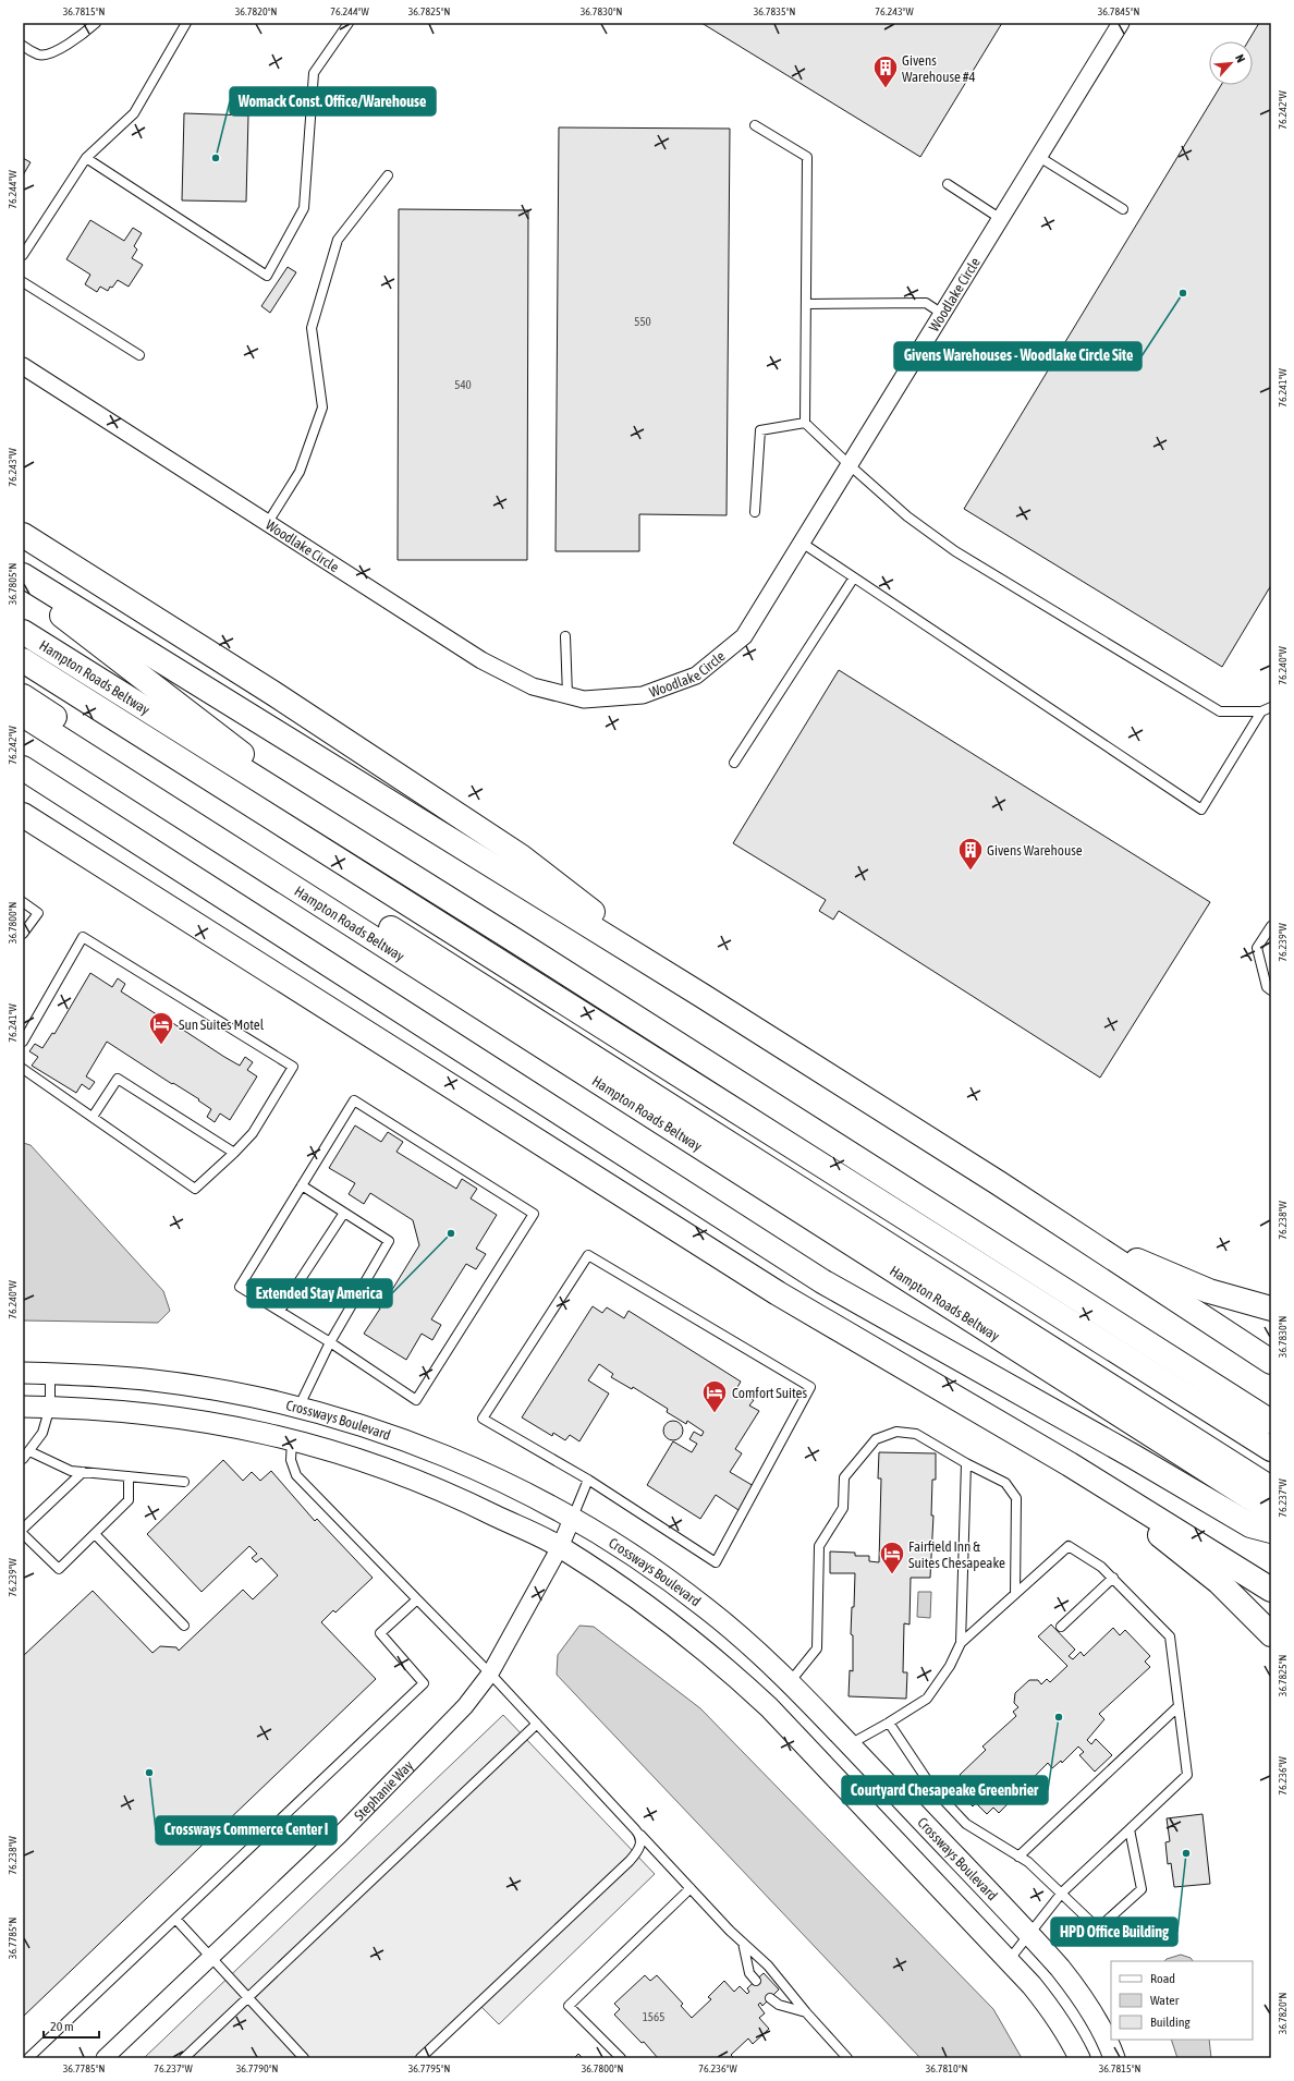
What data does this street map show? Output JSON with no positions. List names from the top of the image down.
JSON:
{
  "streets": {
    "highway": ["Hampton Roads Beltway"],
    "street": ["Woodlake Circle", "Crossways Boulevard", "Stephanie Way"]
  },
  "crossings": [
    ["Crossways Boulevard", "Stephanie Way"]
  ],
  "places": {
    "building": ["Givens Warehouse #4", "Givens Warehouse"],
    "other": [
      "Womack Const. Office/Warehouse",
      "Givens Warehouses - Woodlake Circle Site",
      "Extended Stay America",
      "Courtyard Chesapeake Greenbrier",
      "Crossways Commerce Center I",
      "HPD Office Building"
    ],
    "hotel": ["Sun Suites Motel", "Comfort Suites", "Fairfield Inn & Suites Chesapeake"]
  },
  "house_numbers": ["550", "540", "1565"],
  "legend": ["Road", "Water", "Building"],
  "scale_bar": "20 m",
  "north": "top right",
  "coordinates": [
    "36.7815°N",
    "36.7820°N",
    "76.244°W",
    "36.7825°N",
    "36.7830°N",
    "36.7835°N",
    "76.243°W",
    "36.7845°N",
    "76.242°W",
    "76.241°W",
    "36.7805°N",
    "76.240°W",
    "36.7800°N",
    "76.239°W",
    "76.238°W",
    "76.237°W",
    "76.236°W",
    "36.7785°N",
    "36.7790°N",
    "36.7795°N",
    "36.7810°N"
  ]
}
